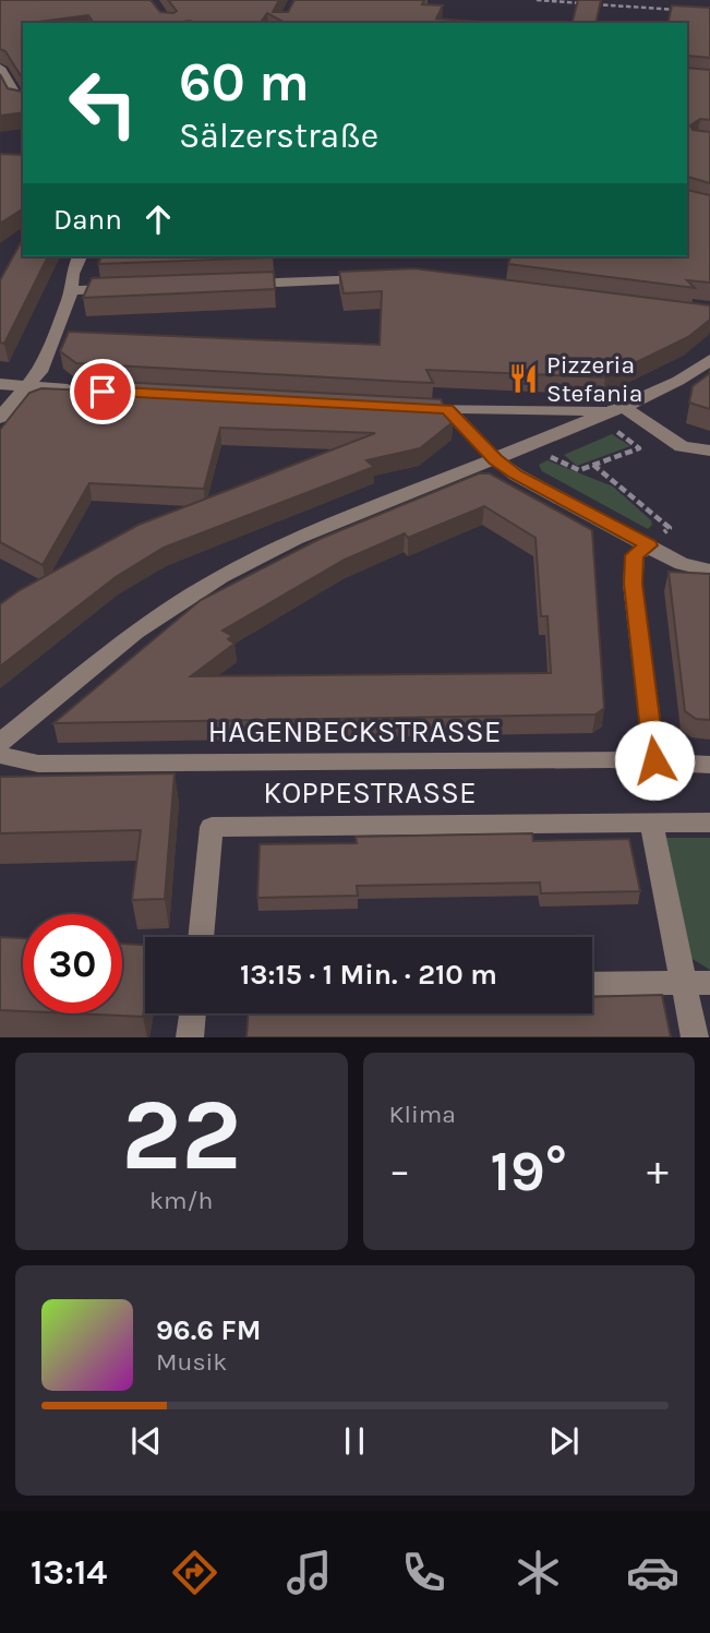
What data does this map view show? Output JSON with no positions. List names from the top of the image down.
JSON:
{
  "streets": {
    "street": ["HAGENBECKSTRASSE", "KOPPESTRASSE"]
  },
  "places": {
    "restaurant": ["Pizzeria Stefania"]
  },
  "page": {
    "turn": ["60 m", "Sälzerstraße"],
    "then": "Dann",
    "limit": "30",
    "trip": "13:15 · 1 Min. · 210 m",
    "tile": [
      ["22", "km/h"],
      "Klima"
    ],
    "heat": ["−", "19°", "+"],
    "song": ["96.6 FM", "Musik"],
    "tabs": "13:14"
  }
}
